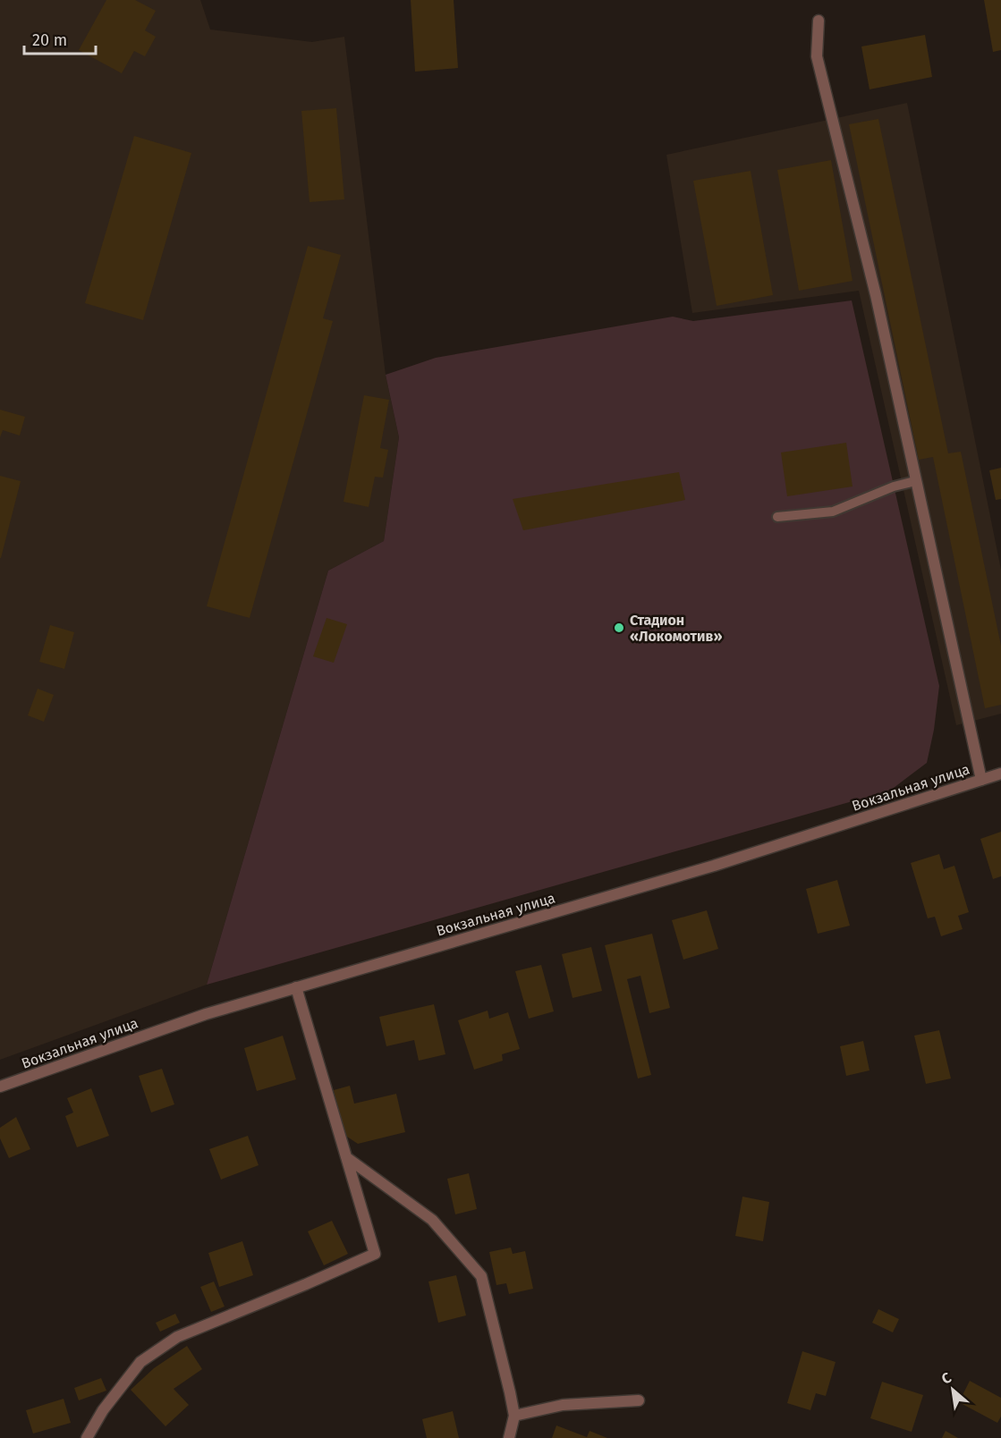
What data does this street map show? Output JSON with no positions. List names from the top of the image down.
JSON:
{
  "streets": {
    "street": ["Вокзальная улица"]
  },
  "places": ["Стадион «Локомотив»"],
  "scale_bar": "20 m",
  "north": "top left"
}
